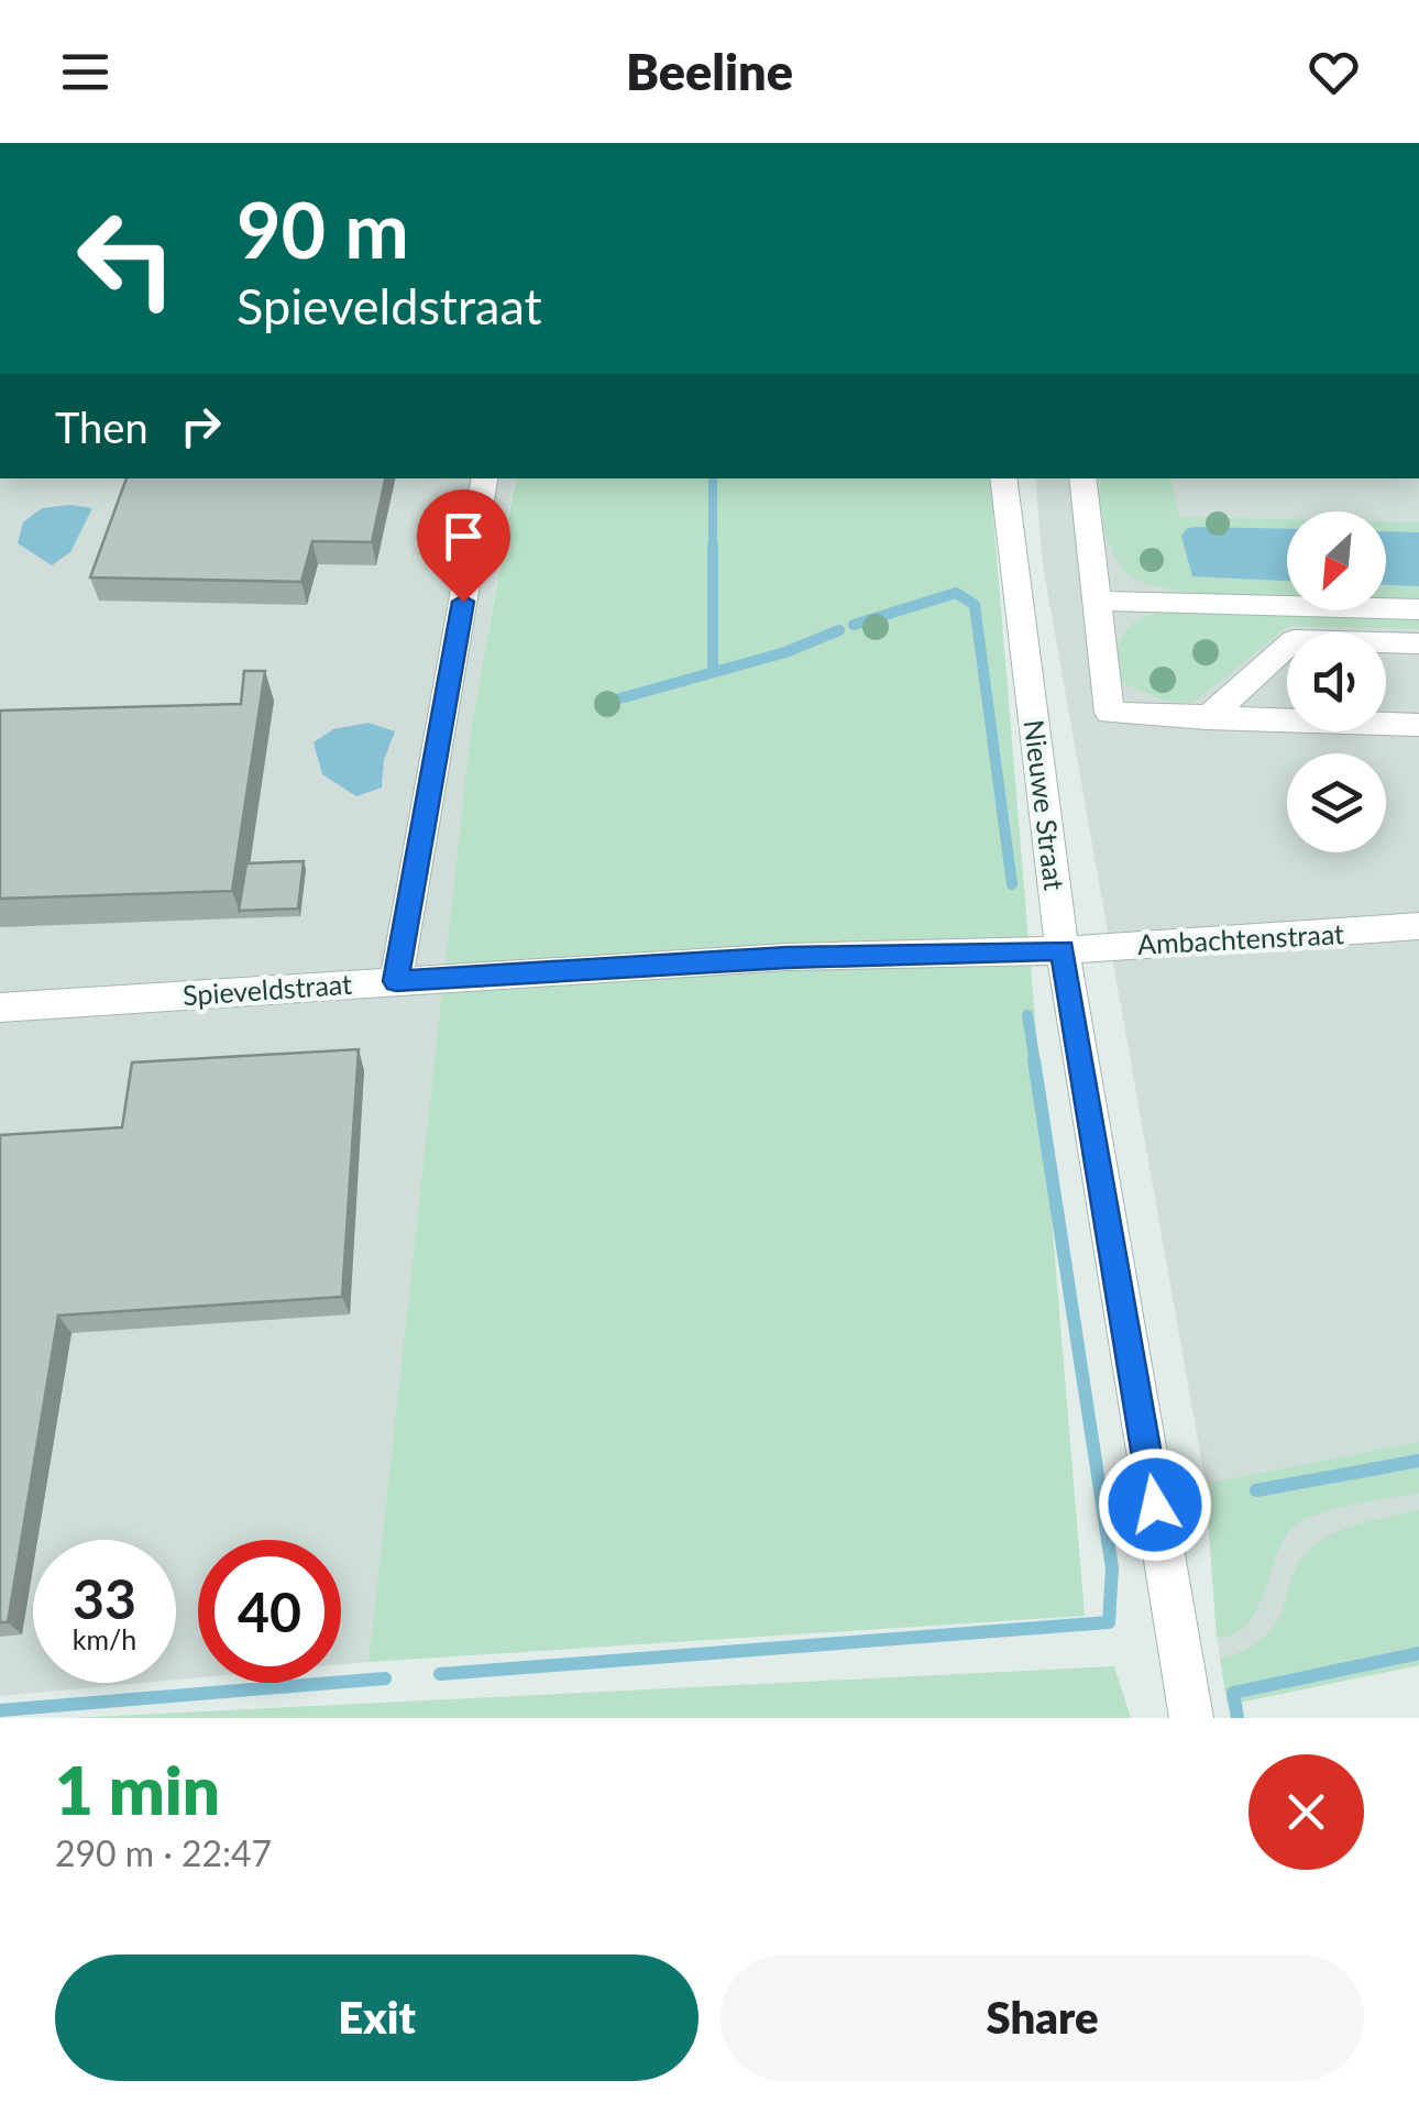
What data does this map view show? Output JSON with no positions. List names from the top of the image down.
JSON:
{
  "streets": {
    "street": ["Nieuwe Straat", "Ambachtenstraat", "Spieveldstraat"]
  },
  "crossings": [
    ["Nieuwe Straat", "Ambachtenstraat"],
    ["Nieuwe Straat", "Spieveldstraat"],
    ["Ambachtenstraat", "Spieveldstraat"]
  ],
  "north": "bottom left",
  "page": {
    "header": "Beeline",
    "turn": ["90 m", "Spieveldstraat"],
    "then": "Then",
    "speed": "33 km/h",
    "limit": "40",
    "heading": ["1 min", "290 m · 22:47"],
    "buttons": ["Exit", "Share"]
  }
}
